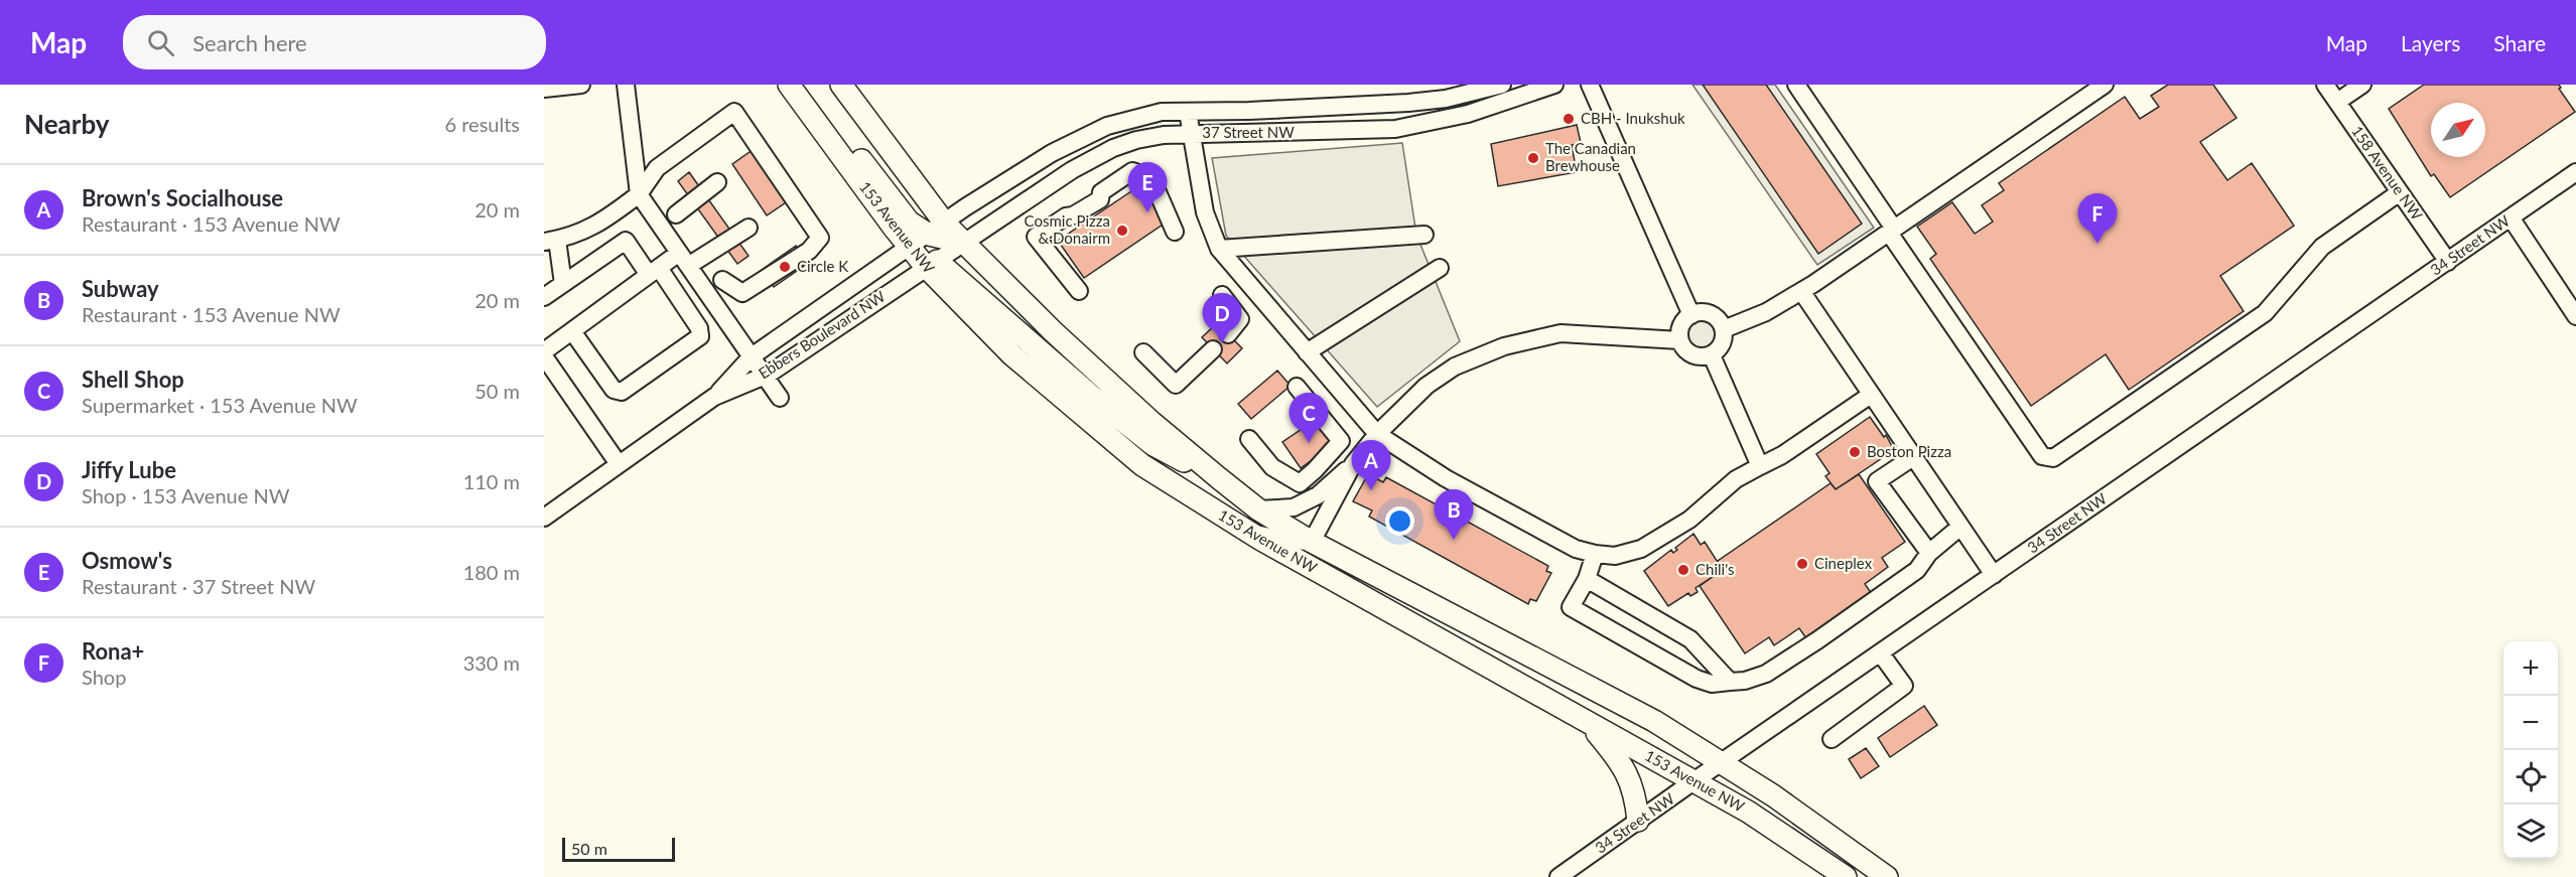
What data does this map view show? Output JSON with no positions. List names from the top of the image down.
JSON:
{
  "streets": {
    "main road": ["153 Avenue NW"],
    "street": [
      "37 Street NW",
      "158 Avenue NW",
      "34 Street NW",
      "Ebbers Boulevard NW"
    ]
  },
  "crossings": [
    ["37 Street NW", "153 Avenue NW"],
    ["37 Street NW", "Ebbers Boulevard NW"],
    ["158 Avenue NW", "34 Street NW"],
    ["153 Avenue NW", "34 Street NW"],
    ["153 Avenue NW", "Ebbers Boulevard NW"]
  ],
  "places": [
    "CBH - Inukshuk",
    "The Canadian Brewhouse",
    "Cosmic Pizza & Donairm",
    "Circle K",
    "Boston Pizza",
    "Cineplex",
    "Chili's"
  ],
  "scale_bar": "50 m",
  "north": "top right",
  "page": {
    "header": "Map",
    "search": "Search here",
    "nav": ["Map", "Layers", "Share"],
    "heading": ["Nearby", "6 results"],
    "pins": [
      "E",
      "F",
      "D",
      "C",
      "A",
      "B"
    ],
    "list": [
      {
        "mark": "A",
        "name": "Brown's Socialhouse",
        "note": "Restaurant · 153 Avenue NW",
        "value": "20 m"
      },
      {
        "mark": "B",
        "name": "Subway",
        "note": "Restaurant · 153 Avenue NW",
        "value": "20 m"
      },
      {
        "mark": "C",
        "name": "Shell Shop",
        "note": "Supermarket · 153 Avenue NW",
        "value": "50 m"
      },
      {
        "mark": "D",
        "name": "Jiffy Lube",
        "note": "Shop · 153 Avenue NW",
        "value": "110 m"
      },
      {
        "mark": "E",
        "name": "Osmow's",
        "note": "Restaurant · 37 Street NW",
        "value": "180 m"
      },
      {
        "mark": "F",
        "name": "Rona+",
        "note": "Shop",
        "value": "330 m"
      }
    ],
    "map_buttons": ["+", "−"],
    "scale": "50 m"
  }
}
